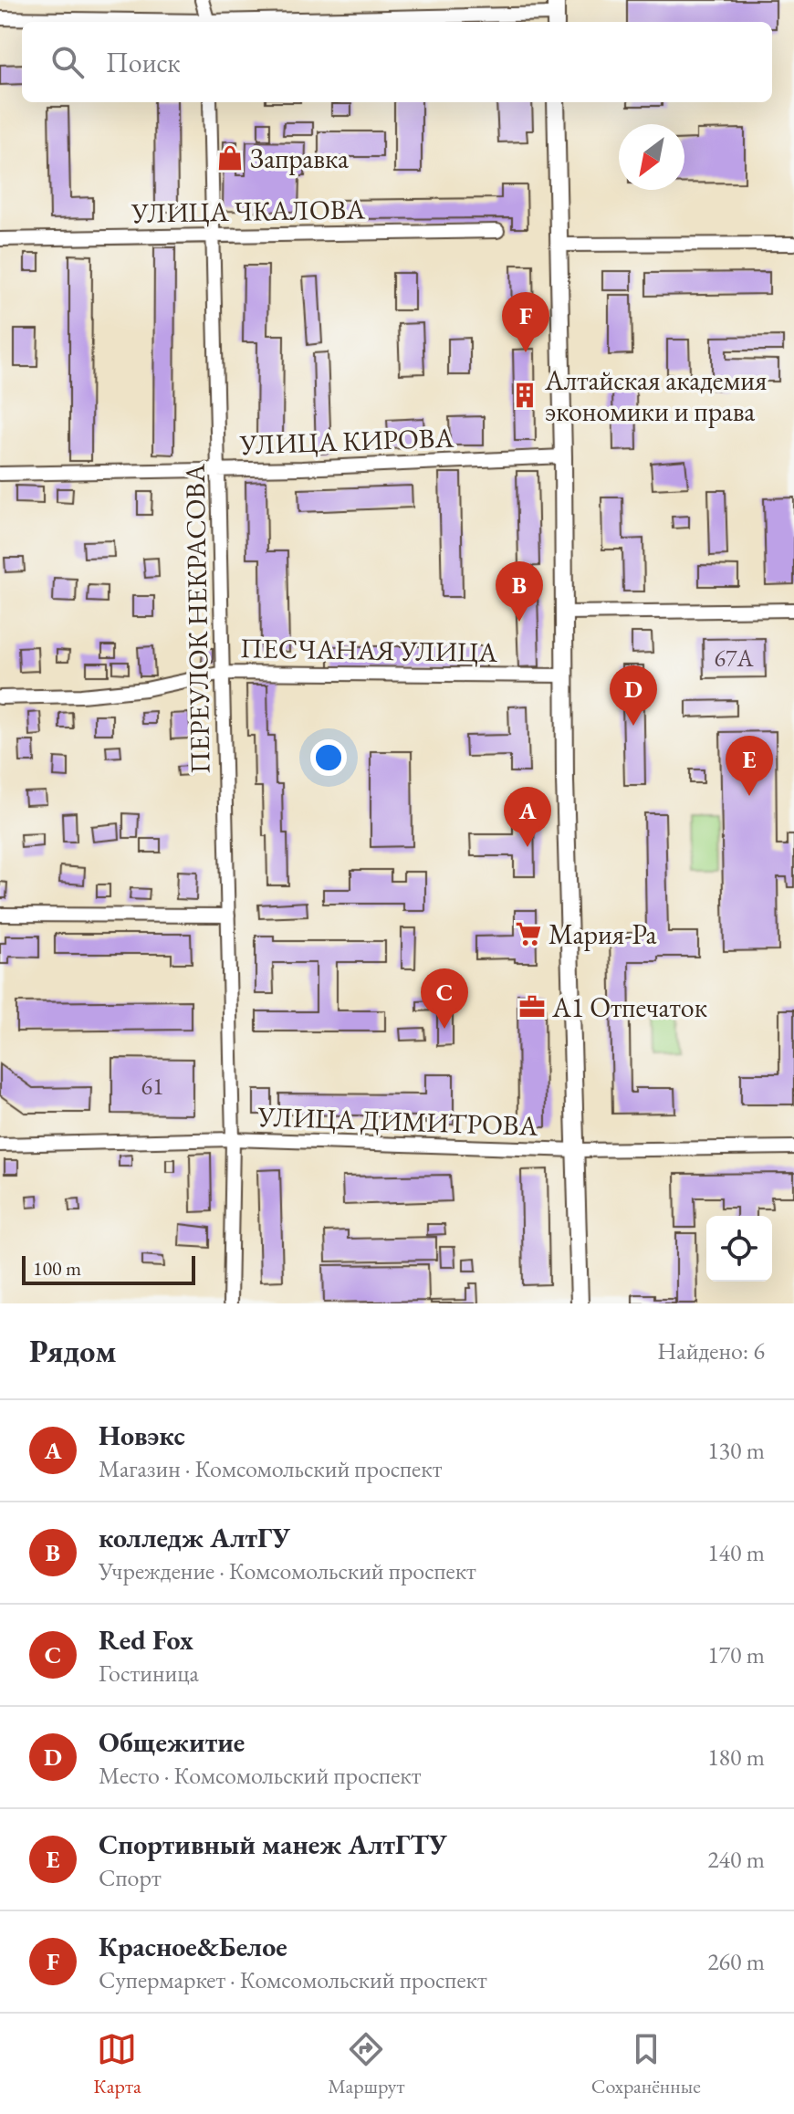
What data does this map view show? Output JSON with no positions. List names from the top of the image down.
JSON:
{
  "streets": {
    "street": [
      "УЛИЦА ЧКАЛОВА",
      "УЛИЦА КИРОВА",
      "ПЕРЕУЛОК НЕКРАСОВА",
      "ПЕСЧАНАЯ УЛИЦА",
      "УЛИЦА ДИМИТРОВА"
    ]
  },
  "crossings": [
    ["УЛИЦА ЧКАЛОВА", "ПЕРЕУЛОК НЕКРАСОВА"],
    ["УЛИЦА КИРОВА", "ПЕРЕУЛОК НЕКРАСОВА"],
    ["ПЕРЕУЛОК НЕКРАСОВА", "ПЕСЧАНАЯ УЛИЦА"],
    ["ПЕРЕУЛОК НЕКРАСОВА", "УЛИЦА ДИМИТРОВА"]
  ],
  "places": {
    "shop": ["Заправка"],
    "building": ["Алтайская академия экономики и права"],
    "supermarket": ["Мария-Ра"],
    "office": ["А1 Отпечаток"]
  },
  "house_numbers": ["67А", "61"],
  "scale_bar": "100 m",
  "north": "bottom left",
  "page": {
    "search": "Поиск",
    "pins": [
      "F",
      "B",
      "D",
      "E",
      "A",
      "C"
    ],
    "scale": "100 m",
    "heading": ["Рядом", "Найдено: 6"],
    "list": [
      {
        "mark": "A",
        "name": "Новэкс",
        "note": "Магазин · Комсомольский проспект",
        "value": "130 m"
      },
      {
        "mark": "B",
        "name": "колледж АлтГУ",
        "note": "Учреждение · Комсомольский проспект",
        "value": "140 m"
      },
      {
        "mark": "C",
        "name": "Red Fox",
        "note": "Гостиница",
        "value": "170 m"
      },
      {
        "mark": "D",
        "name": "Общежитие",
        "note": "Место · Комсомольский проспект",
        "value": "180 m"
      },
      {
        "mark": "E",
        "name": "Спортивный манеж АлтГТУ",
        "note": "Спорт",
        "value": "240 m"
      },
      {
        "mark": "F",
        "name": "Красное&Белое",
        "note": "Супермаркет · Комсомольский проспект",
        "value": "260 m"
      }
    ],
    "nav": ["Карта", "Маршрут", "Сохранённые"]
  }
}
